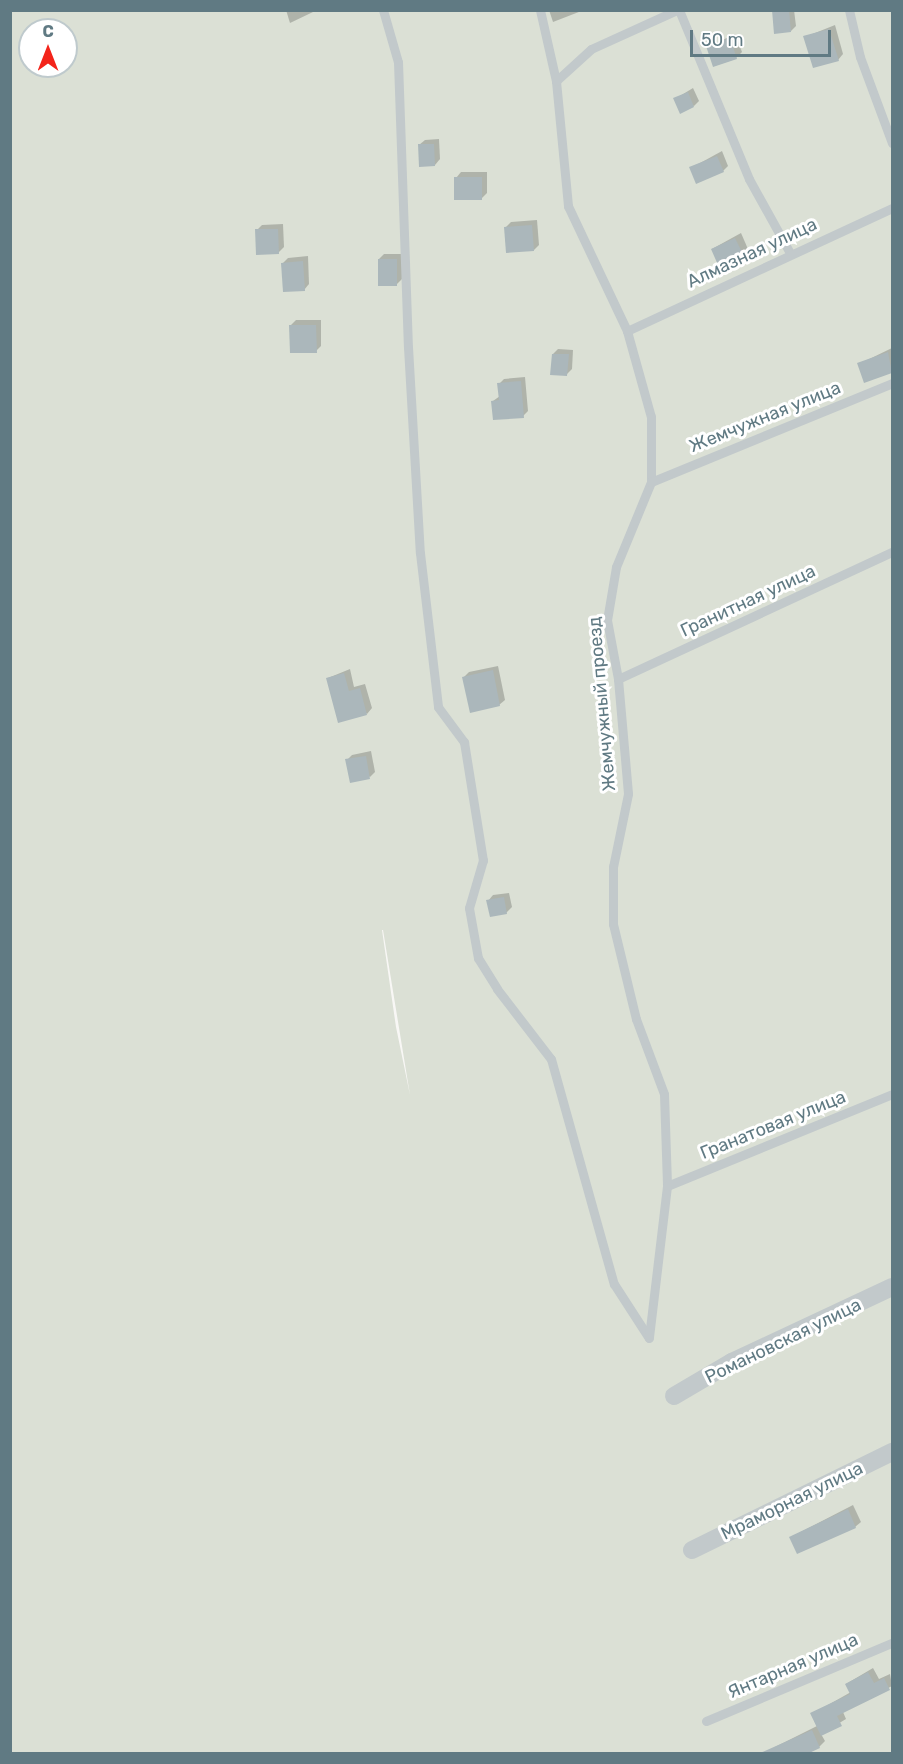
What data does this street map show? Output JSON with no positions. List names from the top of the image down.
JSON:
{
  "streets": {
    "street": ["Романовская улица", "Мраморная улица"],
    "lane": [
      "Алмазная улица",
      "Жемчужная улица",
      "Гранитная улица",
      "Жемчужный проезд",
      "Гранатовая улица",
      "Янтарная улица"
    ]
  },
  "crossings": [
    ["Алмазная улица", "Жемчужный проезд"],
    ["Жемчужная улица", "Жемчужный проезд"],
    ["Гранитная улица", "Жемчужный проезд"],
    ["Жемчужный проезд", "Гранатовая улица"]
  ],
  "scale_bar": "50 m",
  "north": "top"
}
